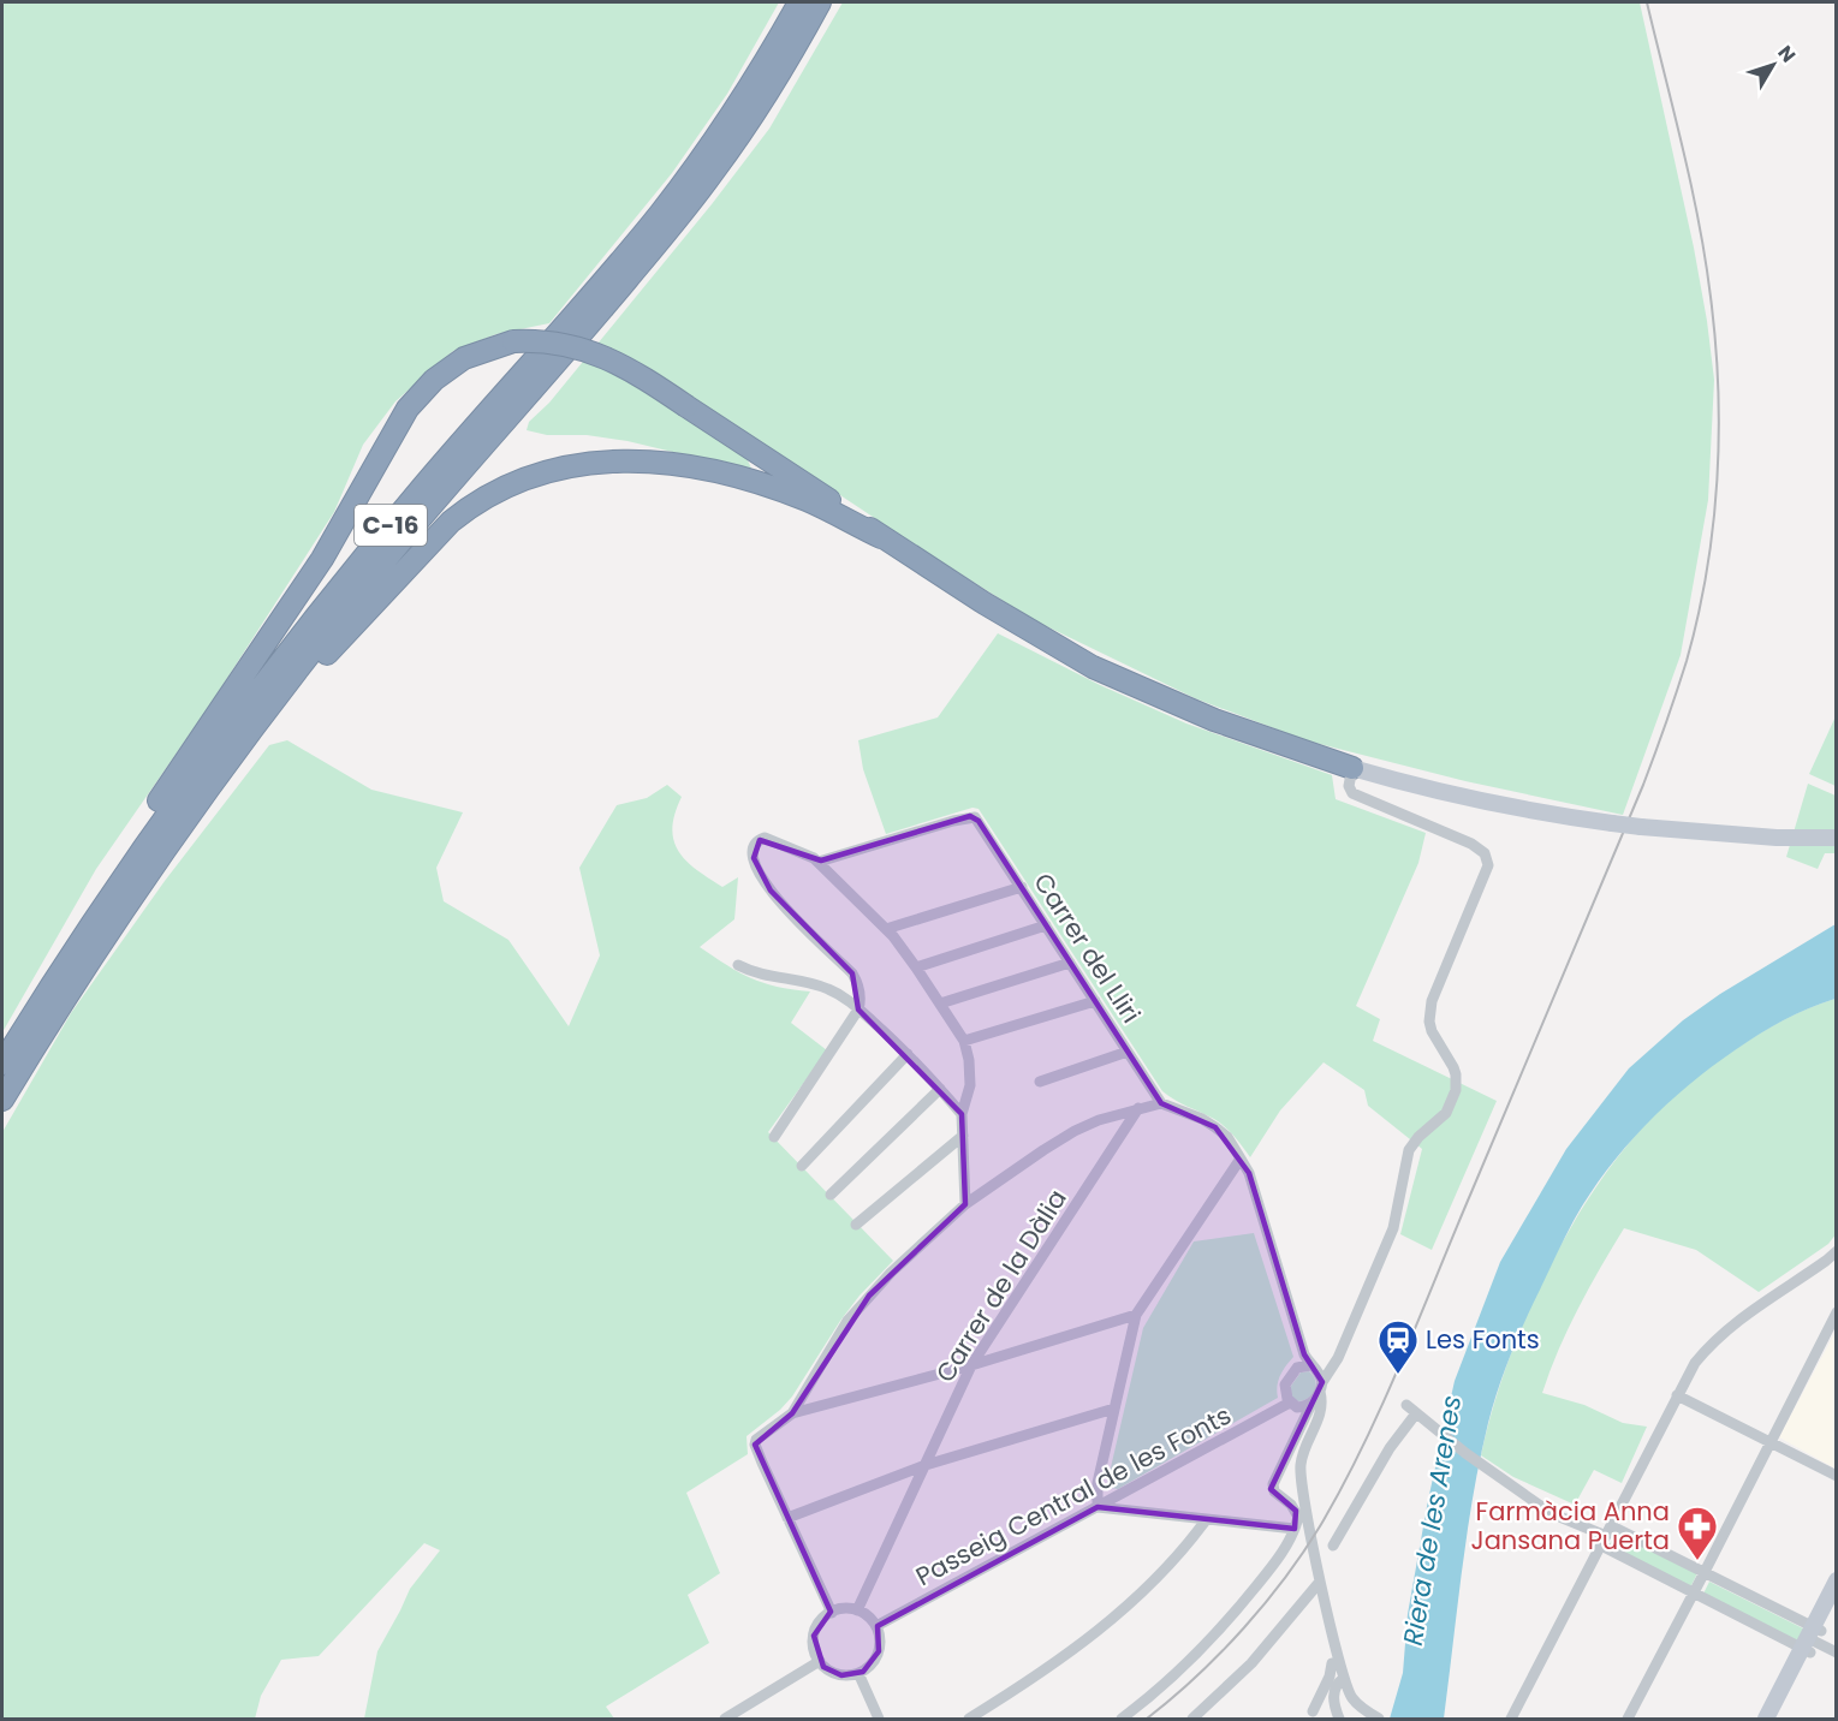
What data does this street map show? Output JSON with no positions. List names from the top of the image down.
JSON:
{
  "streets": {
    "highway": ["C-16"],
    "street": ["Carrer del Lliri", "Carrer de la Dàlia", "Passeig Central de les Fonts"]
  },
  "crossings": [
    ["Carrer de la Dàlia", "Passeig Central de les Fonts"]
  ],
  "water": ["Riera de les Arenes"],
  "places": {
    "station": ["Les Fonts"],
    "pharmacy": ["Farmàcia Anna Jansana Puerta"]
  },
  "north": "top right"
}
